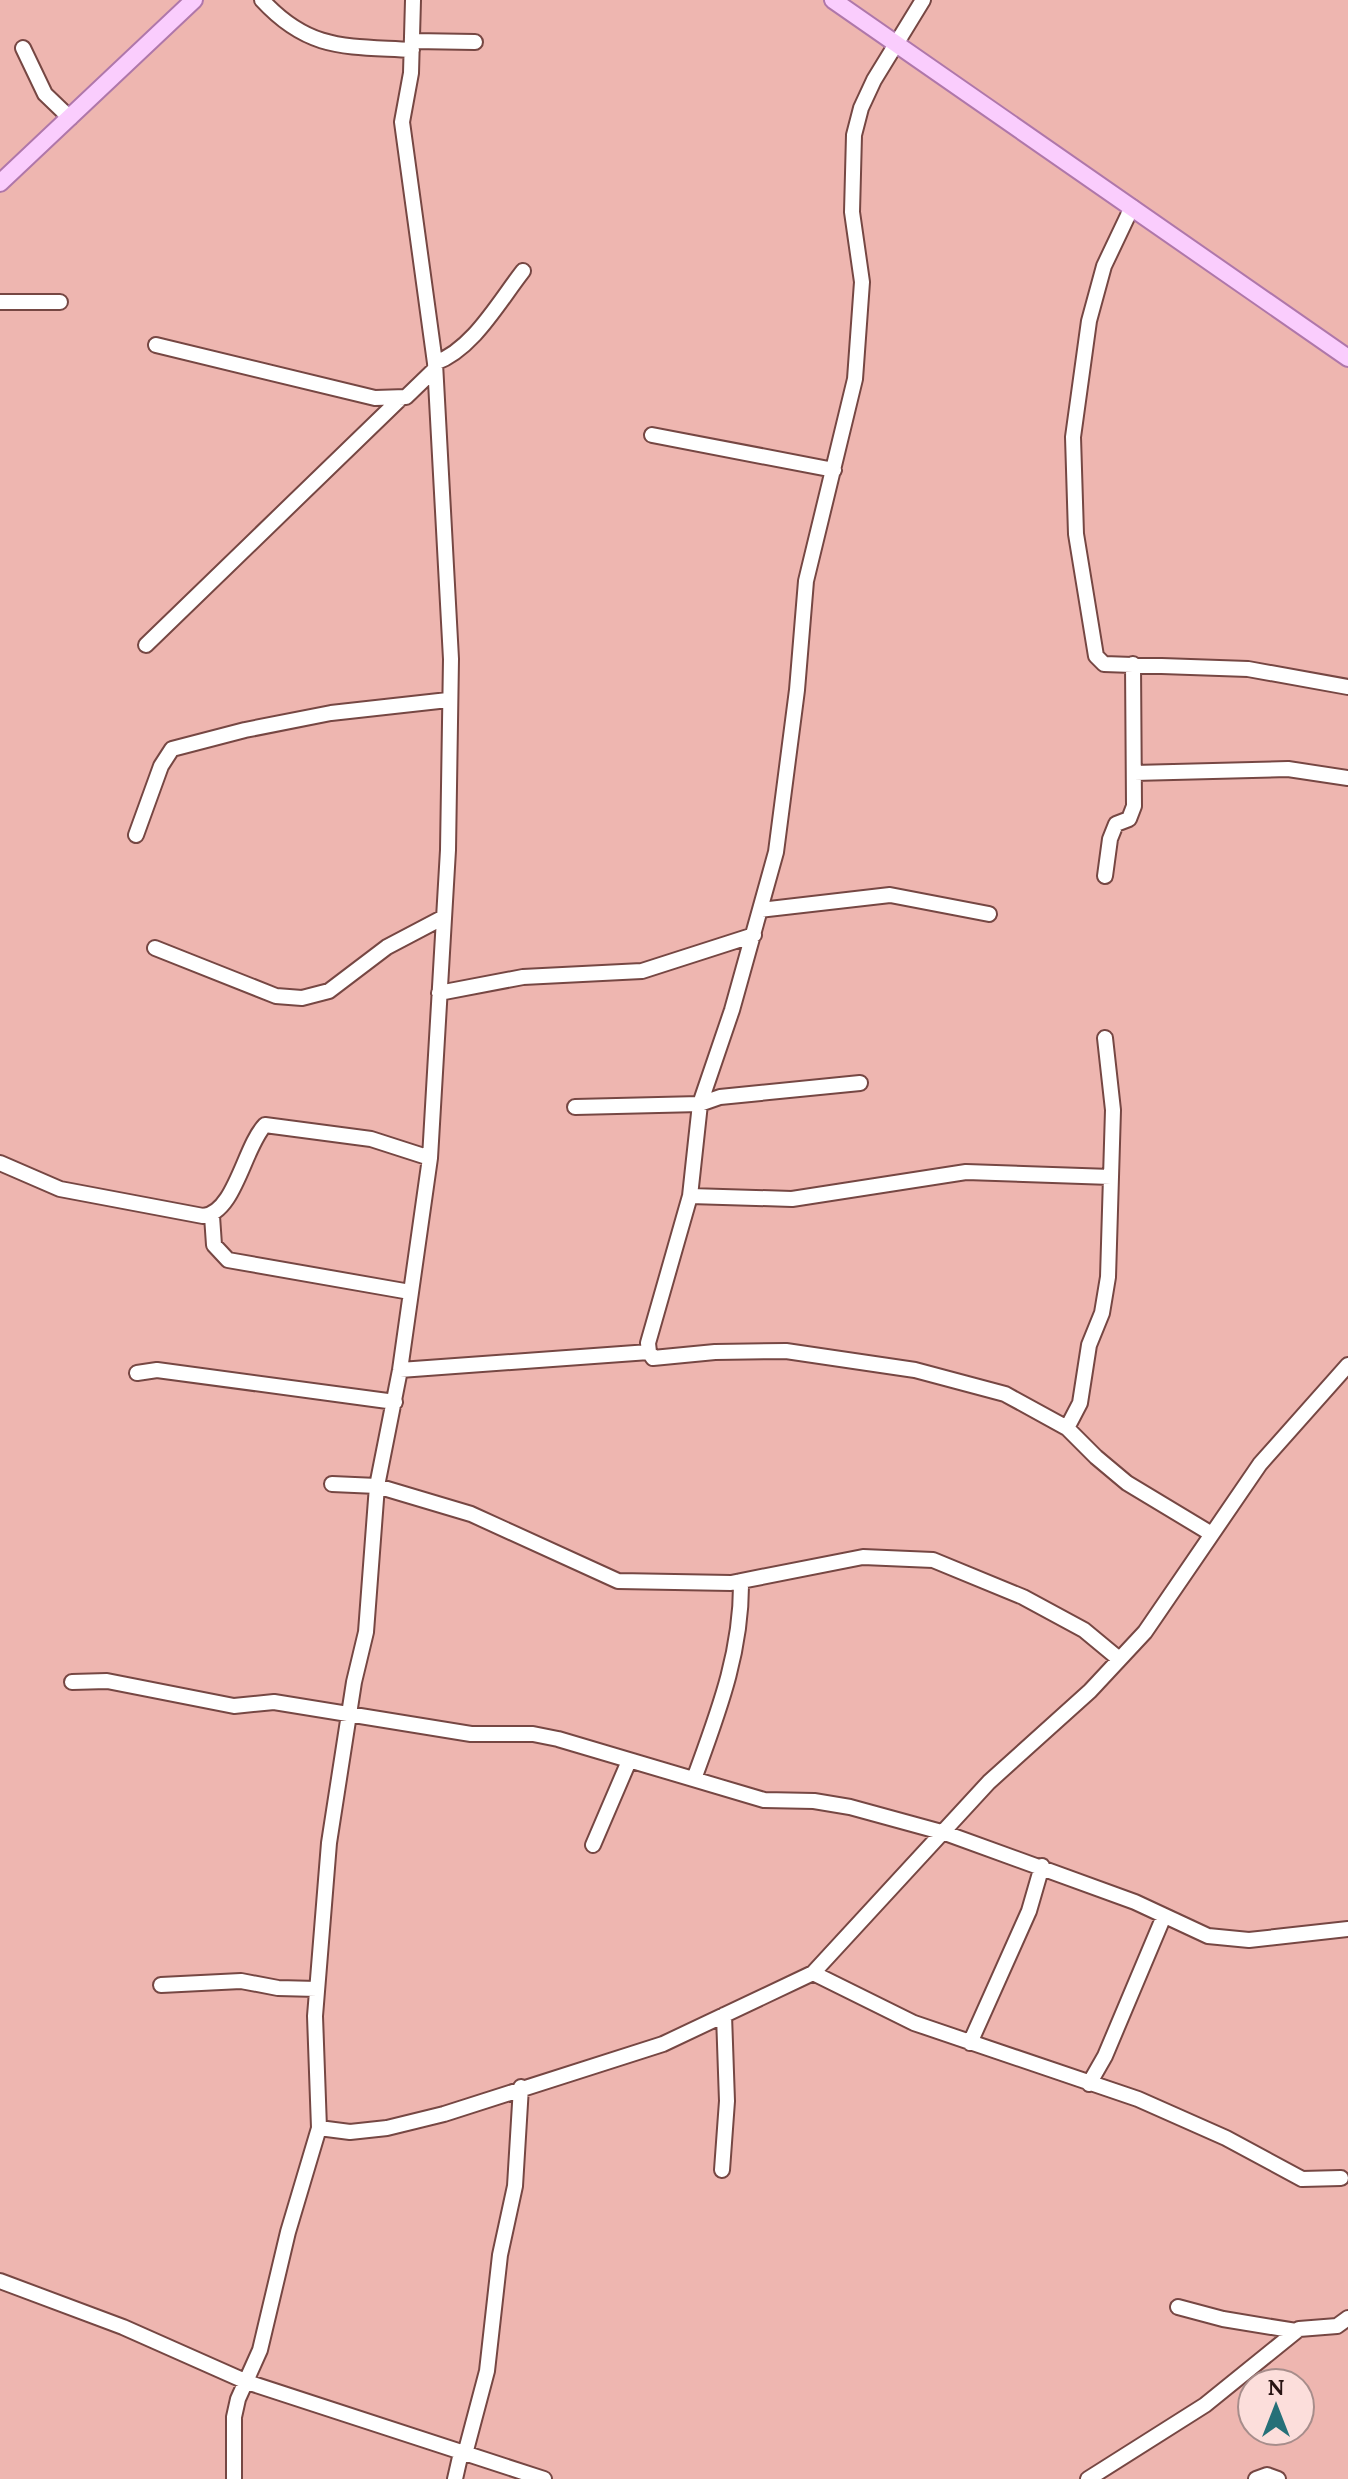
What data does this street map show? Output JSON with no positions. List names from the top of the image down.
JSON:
{
  "north": "top"
}
